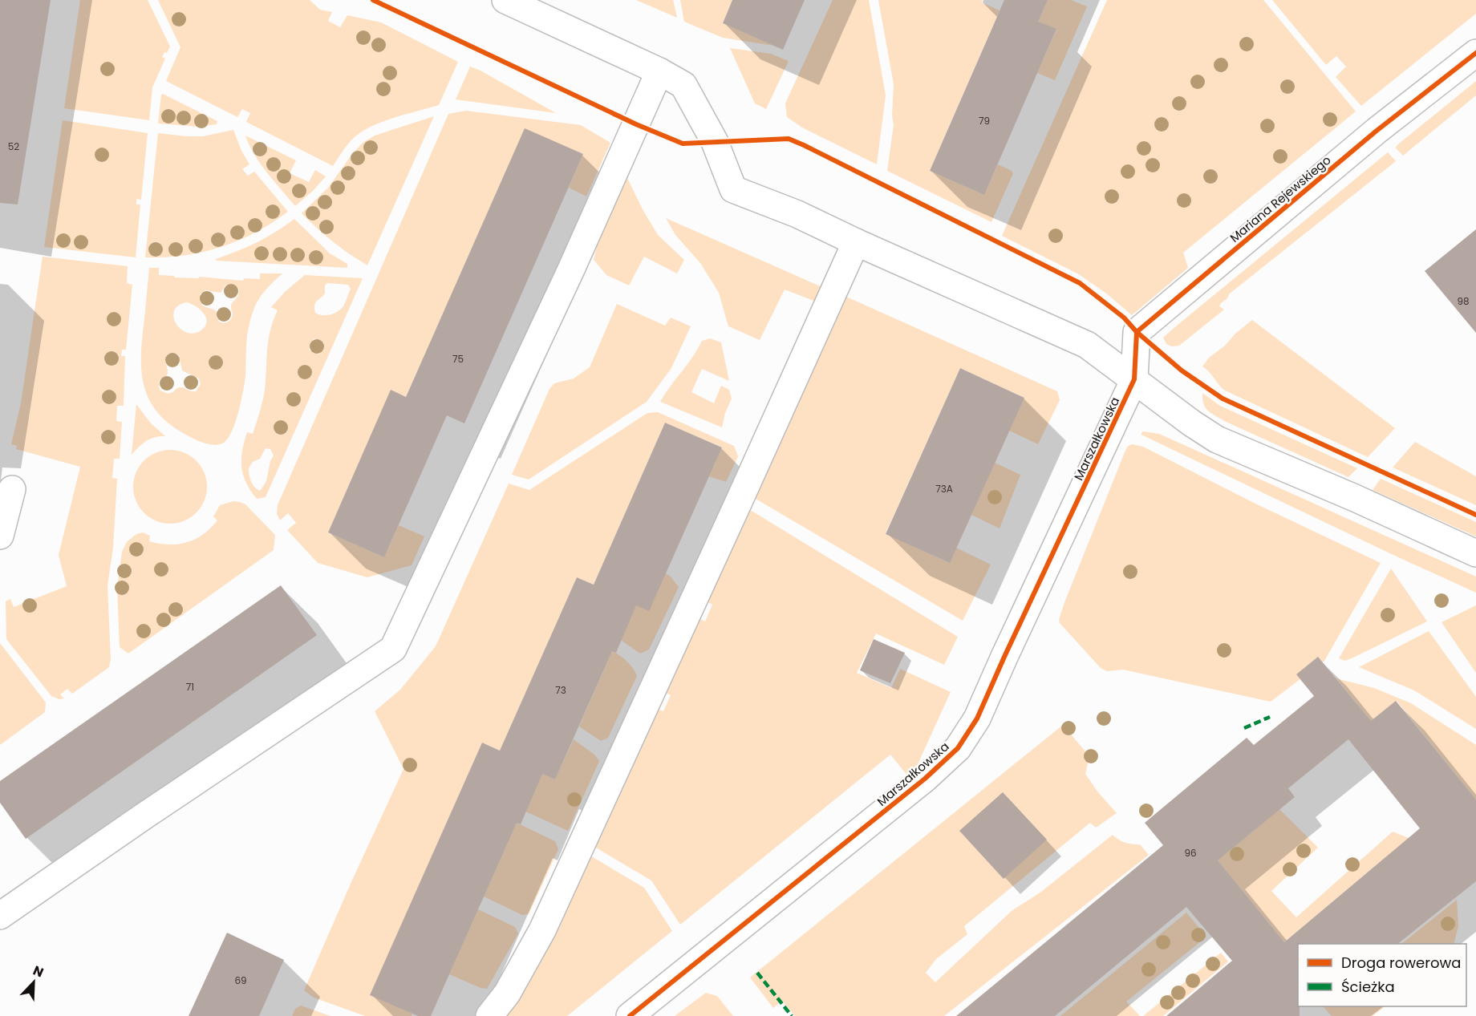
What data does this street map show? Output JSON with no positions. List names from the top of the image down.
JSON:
{
  "streets": {
    "street": ["Mariana Rejewskiego", "Marszałkowska"]
  },
  "crossings": [
    ["Mariana Rejewskiego", "Marszałkowska"]
  ],
  "house_numbers": [
    "79",
    "52",
    "98",
    "75",
    "73A",
    "71",
    "73",
    "96",
    "69"
  ],
  "legend": ["Droga rowerowa", "Ścieżka"],
  "north": "top right"
}
